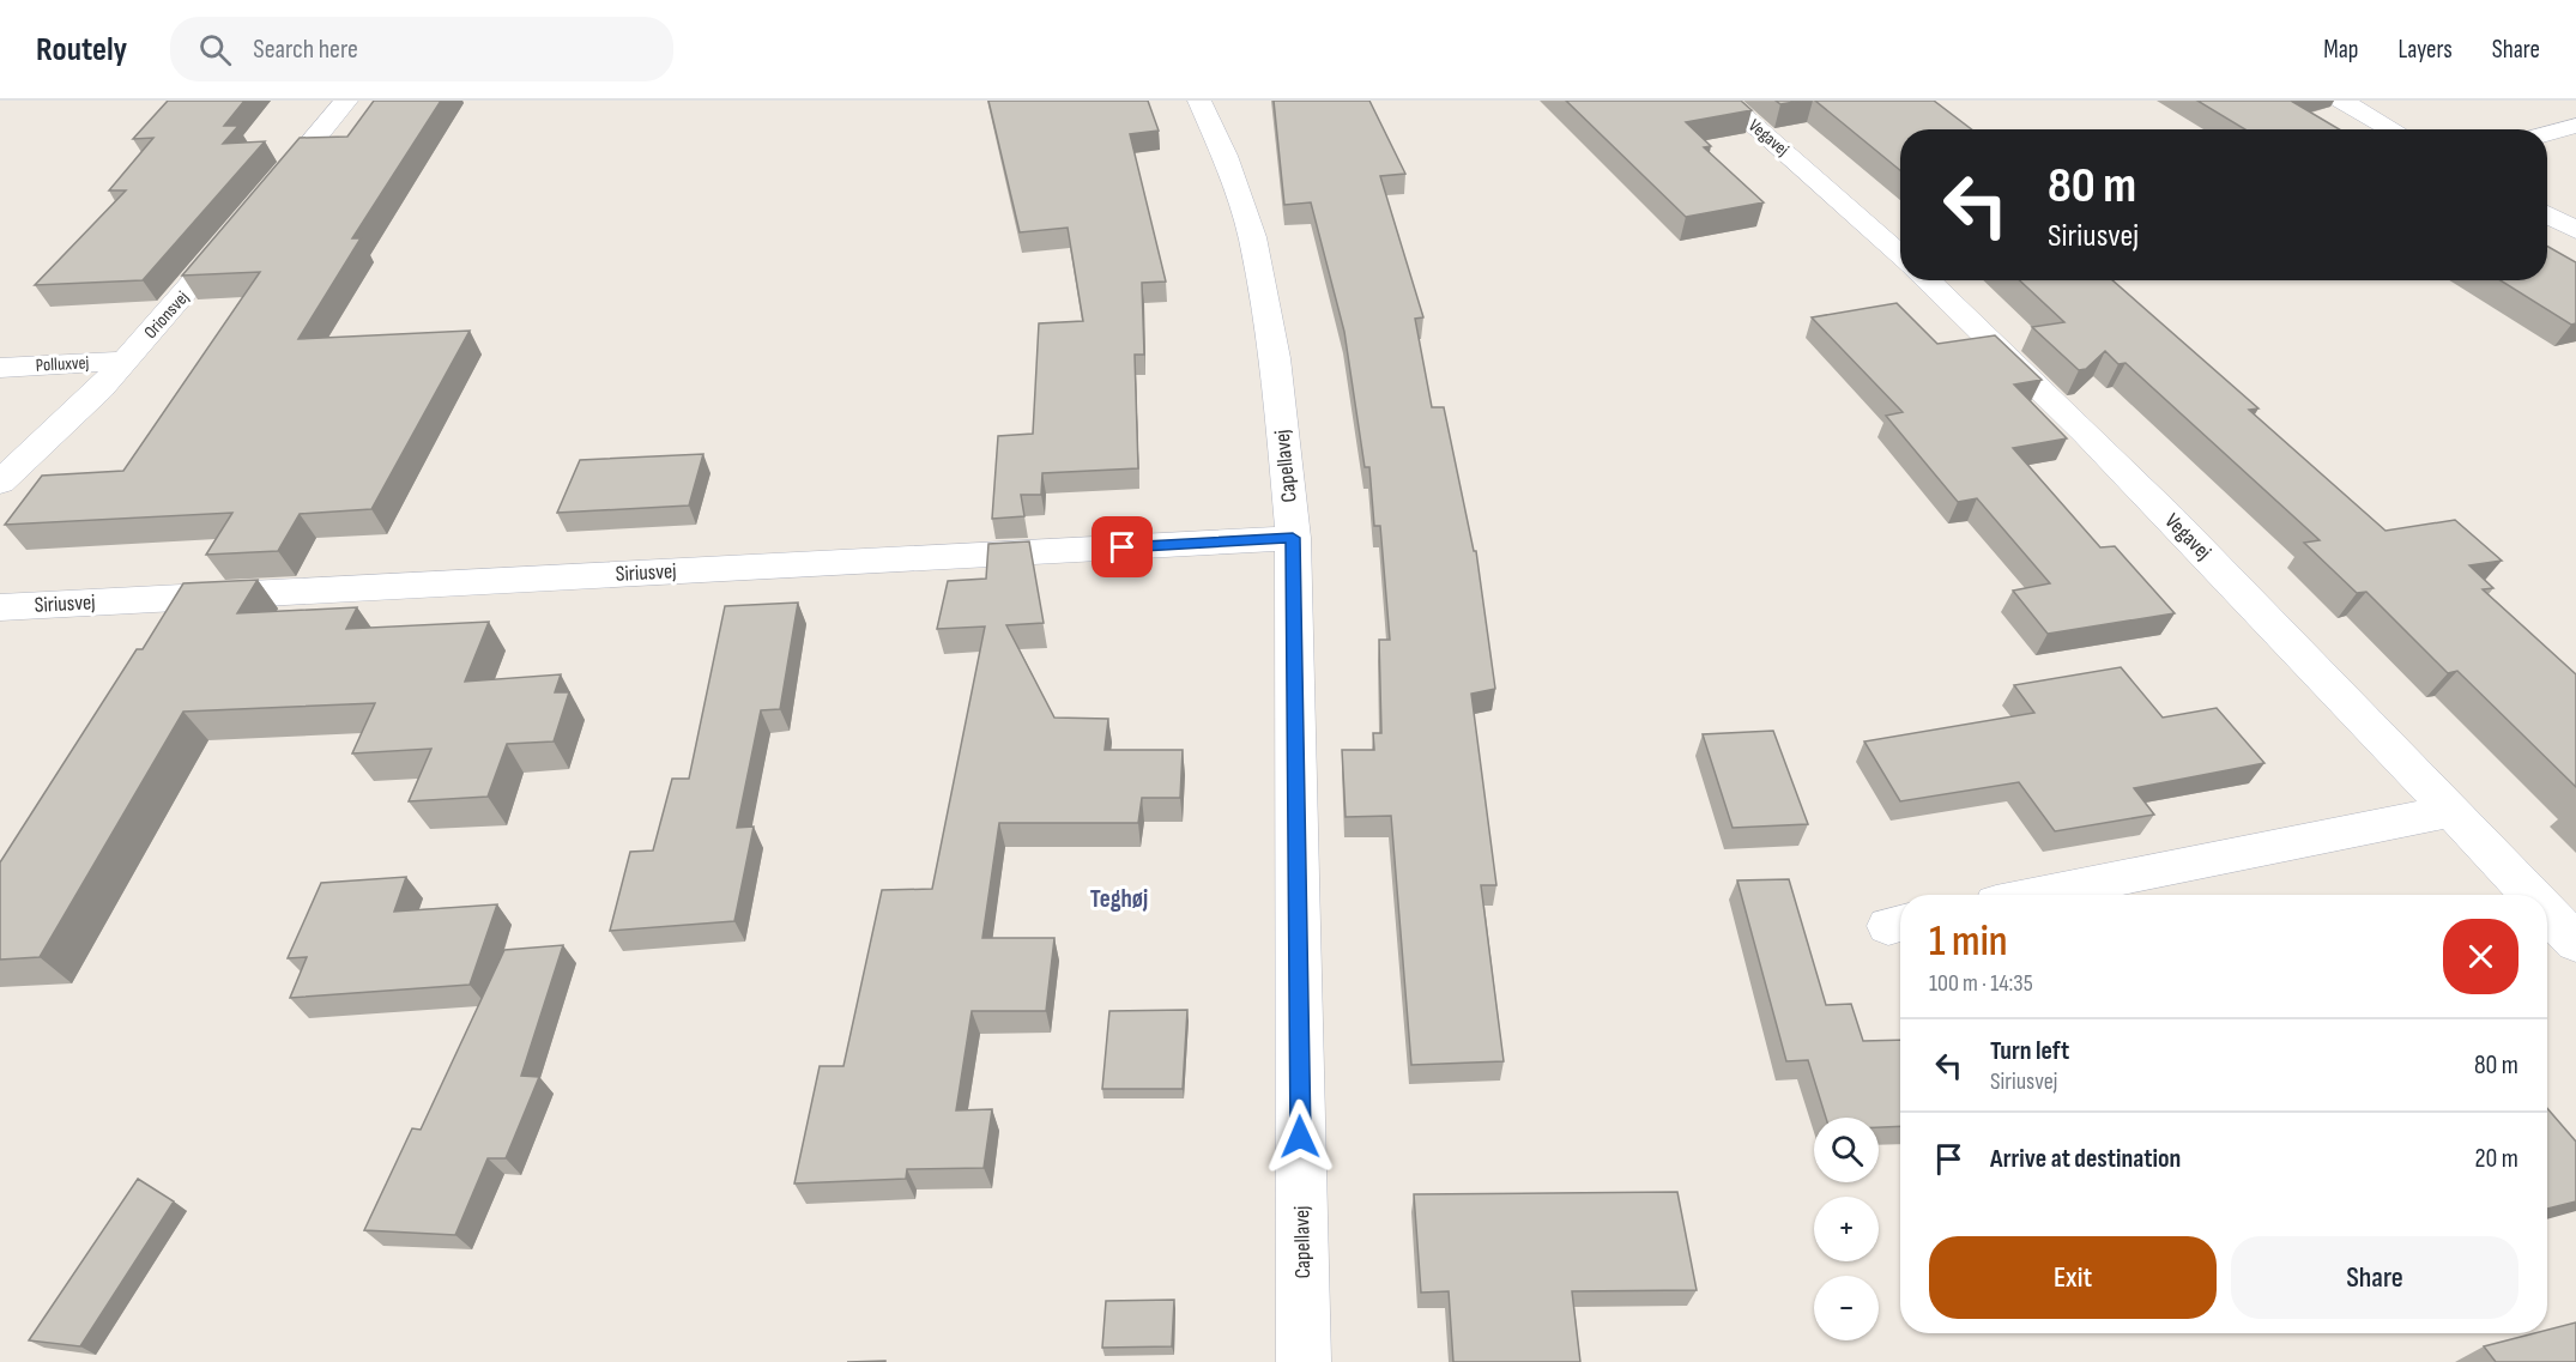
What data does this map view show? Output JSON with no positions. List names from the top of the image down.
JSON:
{
  "streets": {
    "street": [
      "Vegavej",
      "Orionsvej",
      "Polluxvej",
      "Capellavej",
      "Siriusvej"
    ]
  },
  "crossings": [
    ["Orionsvej", "Polluxvej"],
    ["Capellavej", "Siriusvej"]
  ],
  "districts": ["Teghøj"],
  "page": {
    "header": "Routely",
    "search": "Search here",
    "nav": ["Map", "Layers", "Share"],
    "turn": ["80 m", "Siriusvej"],
    "heading": ["1 min", "100 m · 14:35"],
    "list": [
      {
        "name": "Turn left",
        "note": "Siriusvej",
        "value": "80 m"
      },
      {
        "name": "Arrive at destination",
        "value": "20 m"
      }
    ],
    "map_buttons": ["+", "−"],
    "buttons": ["Exit", "Share"]
  }
}
